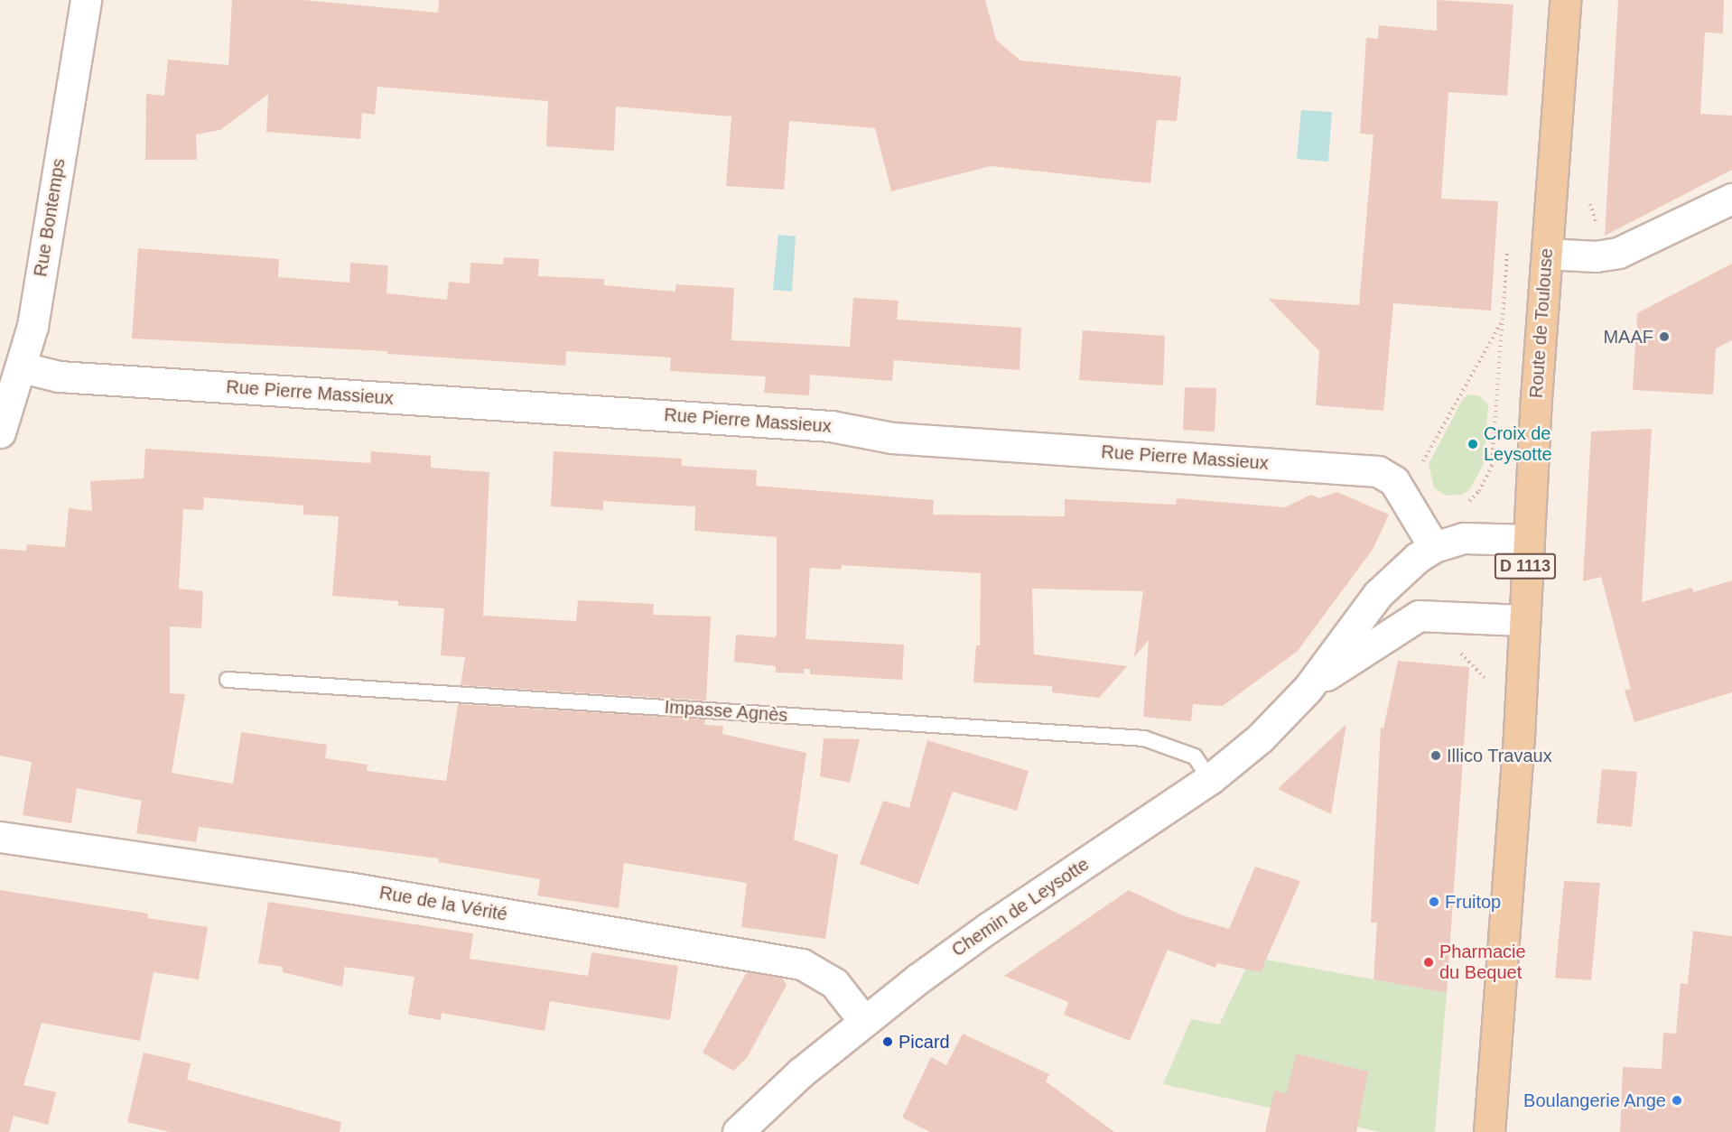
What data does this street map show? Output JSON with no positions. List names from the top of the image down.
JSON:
{
  "streets": {
    "main road": ["Route de Toulouse", "D 1113"],
    "street": [
      "Rue Bontemps",
      "Rue Pierre Massieux",
      "Rue de la Vérité",
      "Chemin de Leysotte"
    ],
    "lane": ["Impasse Agnès"]
  },
  "crossings": [
    ["Rue Bontemps", "Rue Pierre Massieux"],
    ["Route de Toulouse", "Chemin de Leysotte"],
    ["Rue Pierre Massieux", "Chemin de Leysotte"],
    ["Impasse Agnès", "Chemin de Leysotte"],
    ["Rue de la Vérité", "Chemin de Leysotte"]
  ],
  "places": [
    "MAAF",
    "Croix de Leysotte",
    "Illico Travaux",
    "Fruitop",
    "Pharmacie du Bequet",
    "Picard",
    "Boulangerie Ange"
  ]
}
